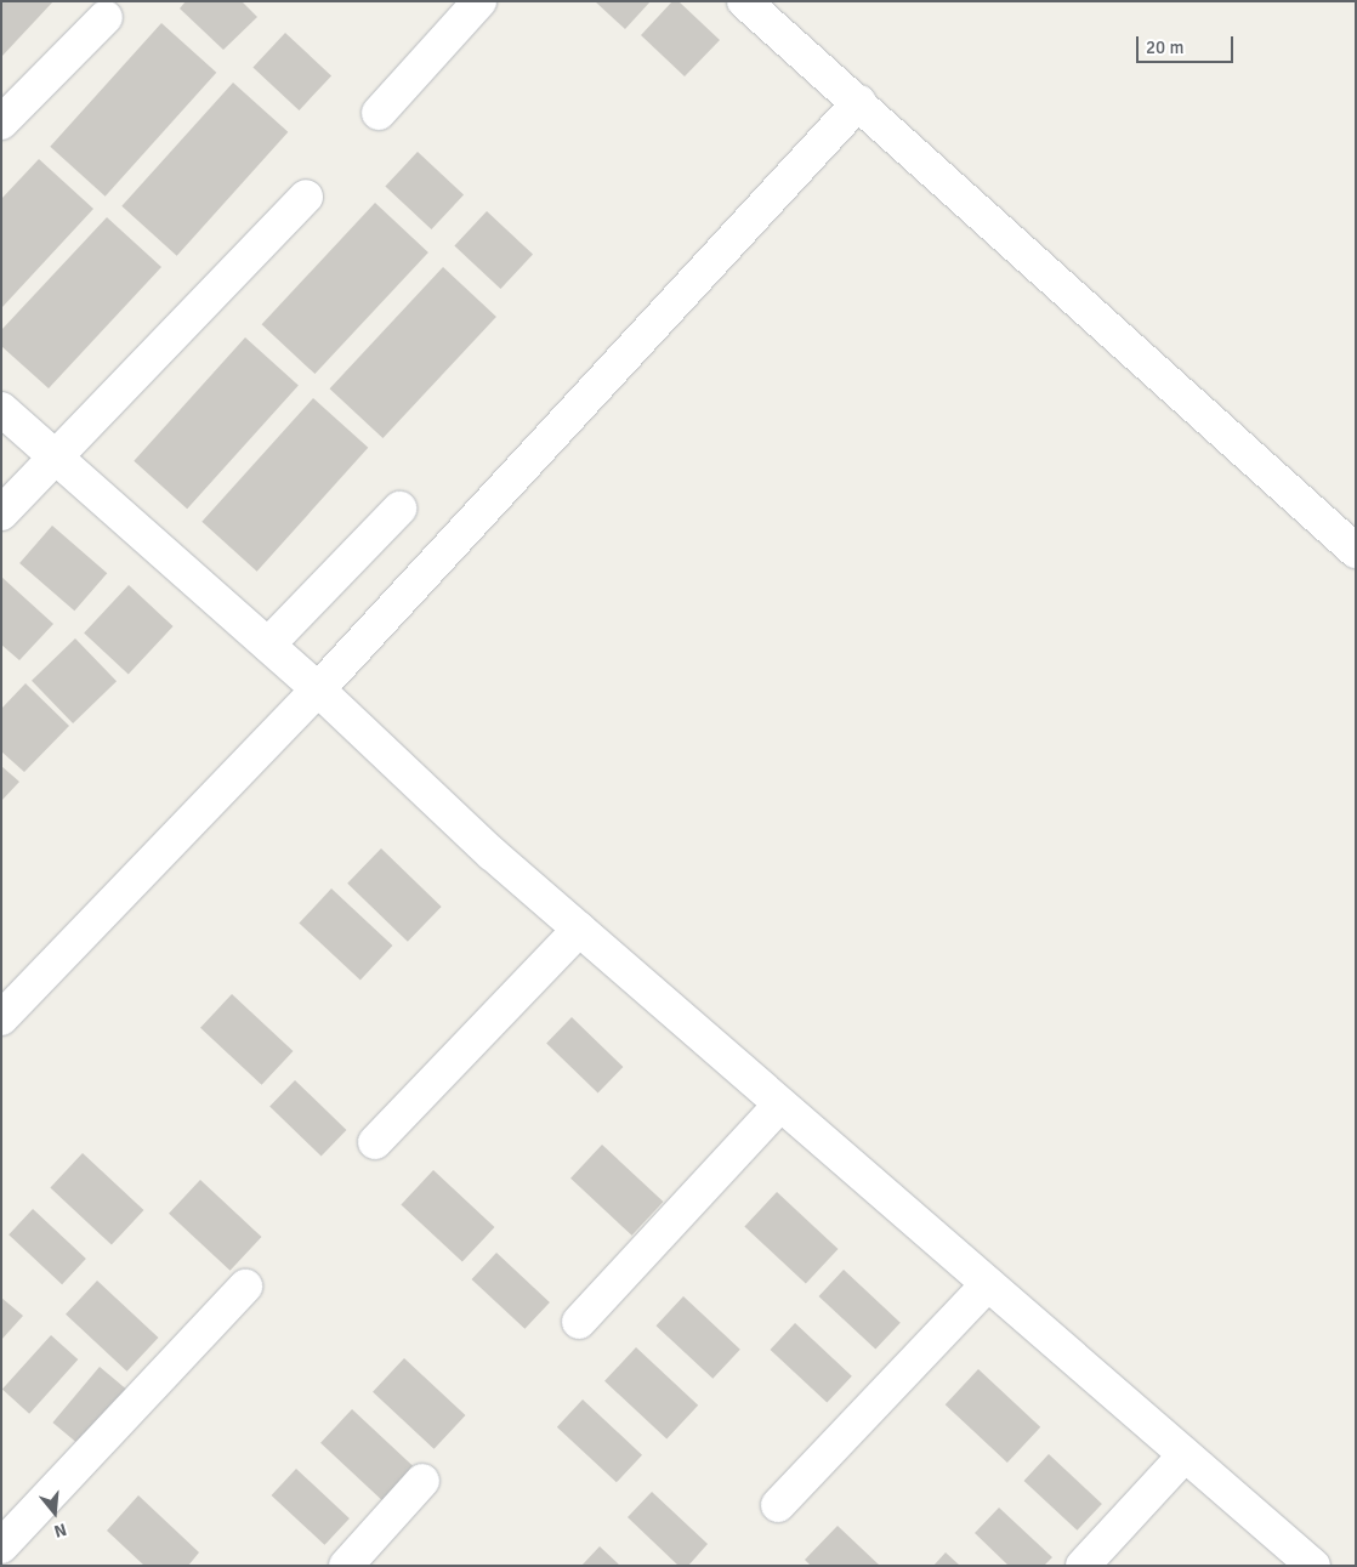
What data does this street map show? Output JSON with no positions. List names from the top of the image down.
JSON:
{
  "scale_bar": "20 m",
  "north": "bottom"
}
